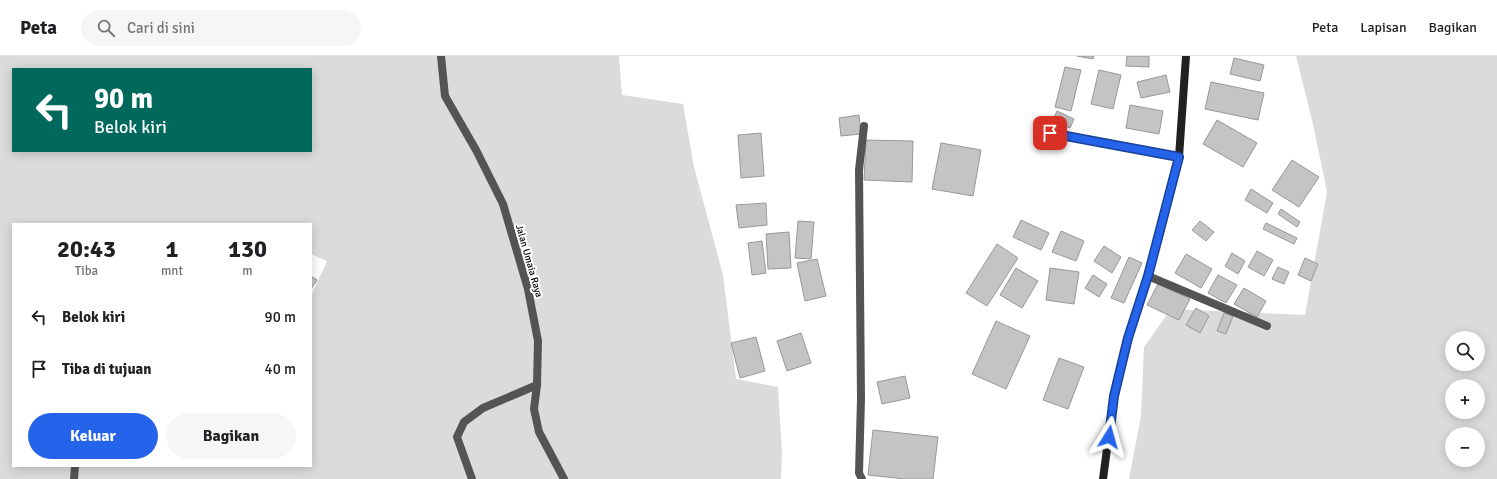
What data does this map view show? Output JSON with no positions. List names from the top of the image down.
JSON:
{
  "streets": {
    "street": ["Jalan Umaia Raya"]
  },
  "page": {
    "header": "Peta",
    "search": "Cari di sini",
    "nav": ["Peta", "Lapisan", "Bagikan"],
    "turn": ["90 m", "Belok kiri"],
    "eta": [
      "20:43",
      "Tiba",
      "1",
      "mnt",
      "130",
      "m"
    ],
    "list": [
      {
        "name": "Belok kiri",
        "value": "90 m"
      },
      {
        "name": "Tiba di tujuan",
        "value": "40 m"
      }
    ],
    "map_buttons": ["+", "−"],
    "buttons": ["Keluar", "Bagikan"]
  }
}
